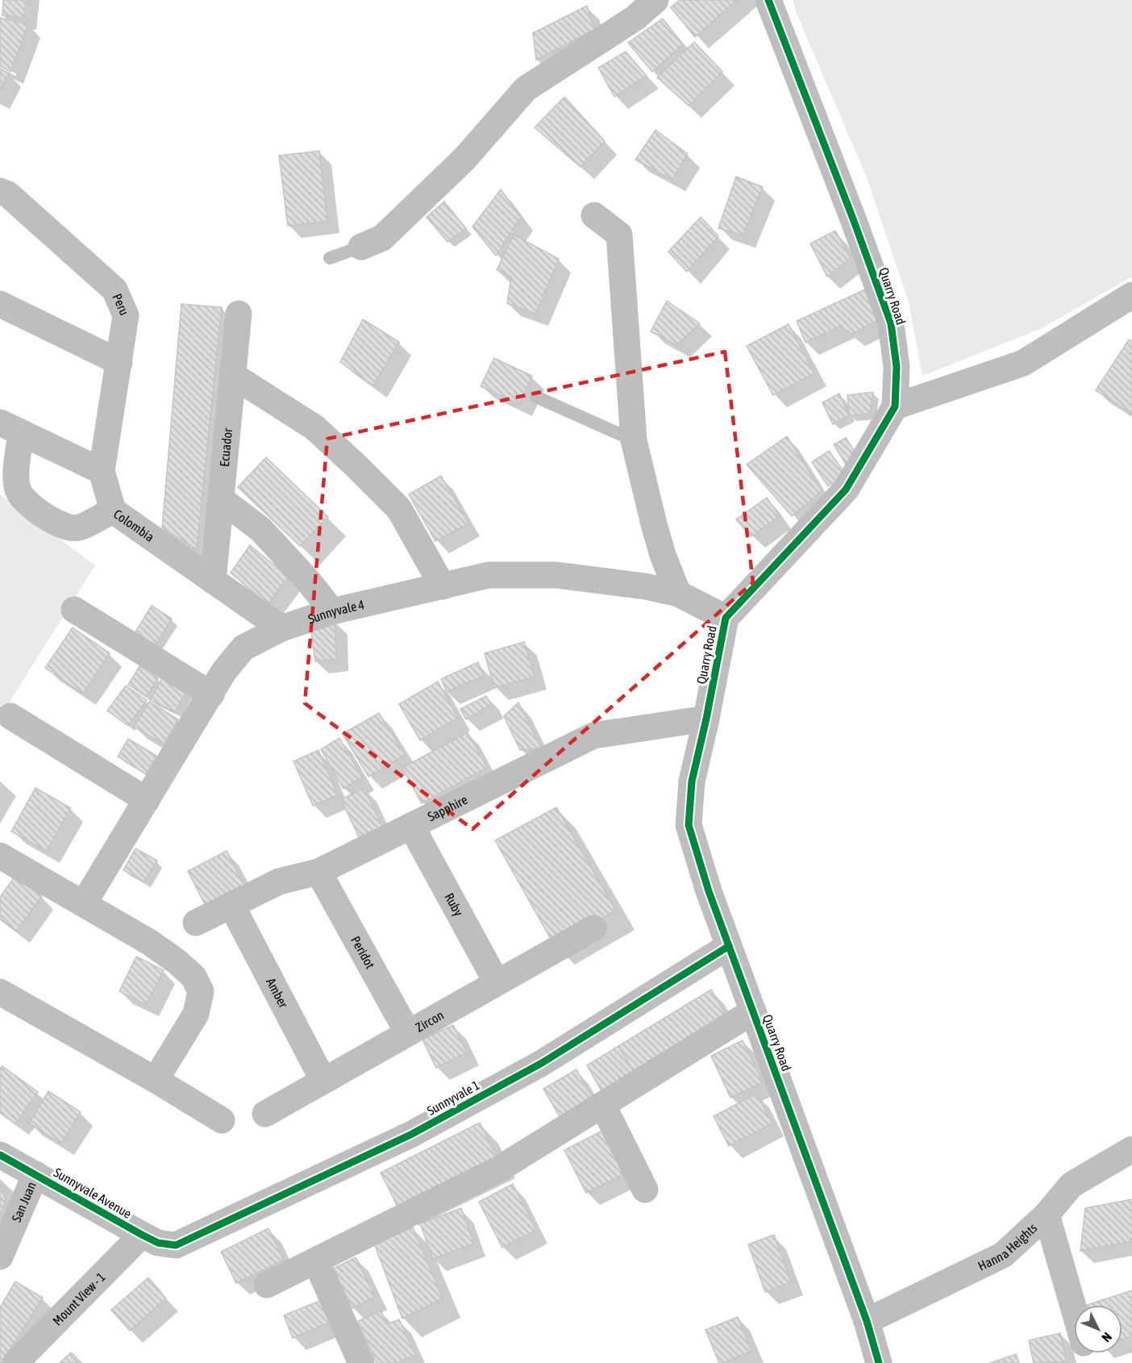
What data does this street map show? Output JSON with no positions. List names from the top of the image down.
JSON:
{
  "streets": {
    "street": [
      "Quarry Road",
      "Peru",
      "Ecuador",
      "Colombia",
      "Sunnyvale 4",
      "Sapphire",
      "Ruby",
      "Peridot",
      "Amber",
      "Zircon",
      "Sunnyvale 1",
      "Sunnyvale Avenue",
      "San Juan",
      "Hanna Heights",
      "Mount View - 1"
    ]
  },
  "crossings": [
    ["Quarry Road", "Sunnyvale 4"],
    ["Quarry Road", "Sapphire"],
    ["Quarry Road", "Sunnyvale 1"],
    ["Quarry Road", "Hanna Heights"],
    ["Peru", "Colombia"],
    ["Ecuador", "Colombia"],
    ["Colombia", "Sunnyvale 4"],
    ["Sapphire", "Ruby"],
    ["Sapphire", "Peridot"],
    ["Sapphire", "Amber"],
    ["Ruby", "Zircon"],
    ["Peridot", "Zircon"],
    ["Amber", "Zircon"],
    ["Sunnyvale 1", "Sunnyvale Avenue"],
    ["Sunnyvale Avenue", "San Juan"],
    ["Sunnyvale Avenue", "Mount View - 1"]
  ],
  "north": "bottom right"
}
